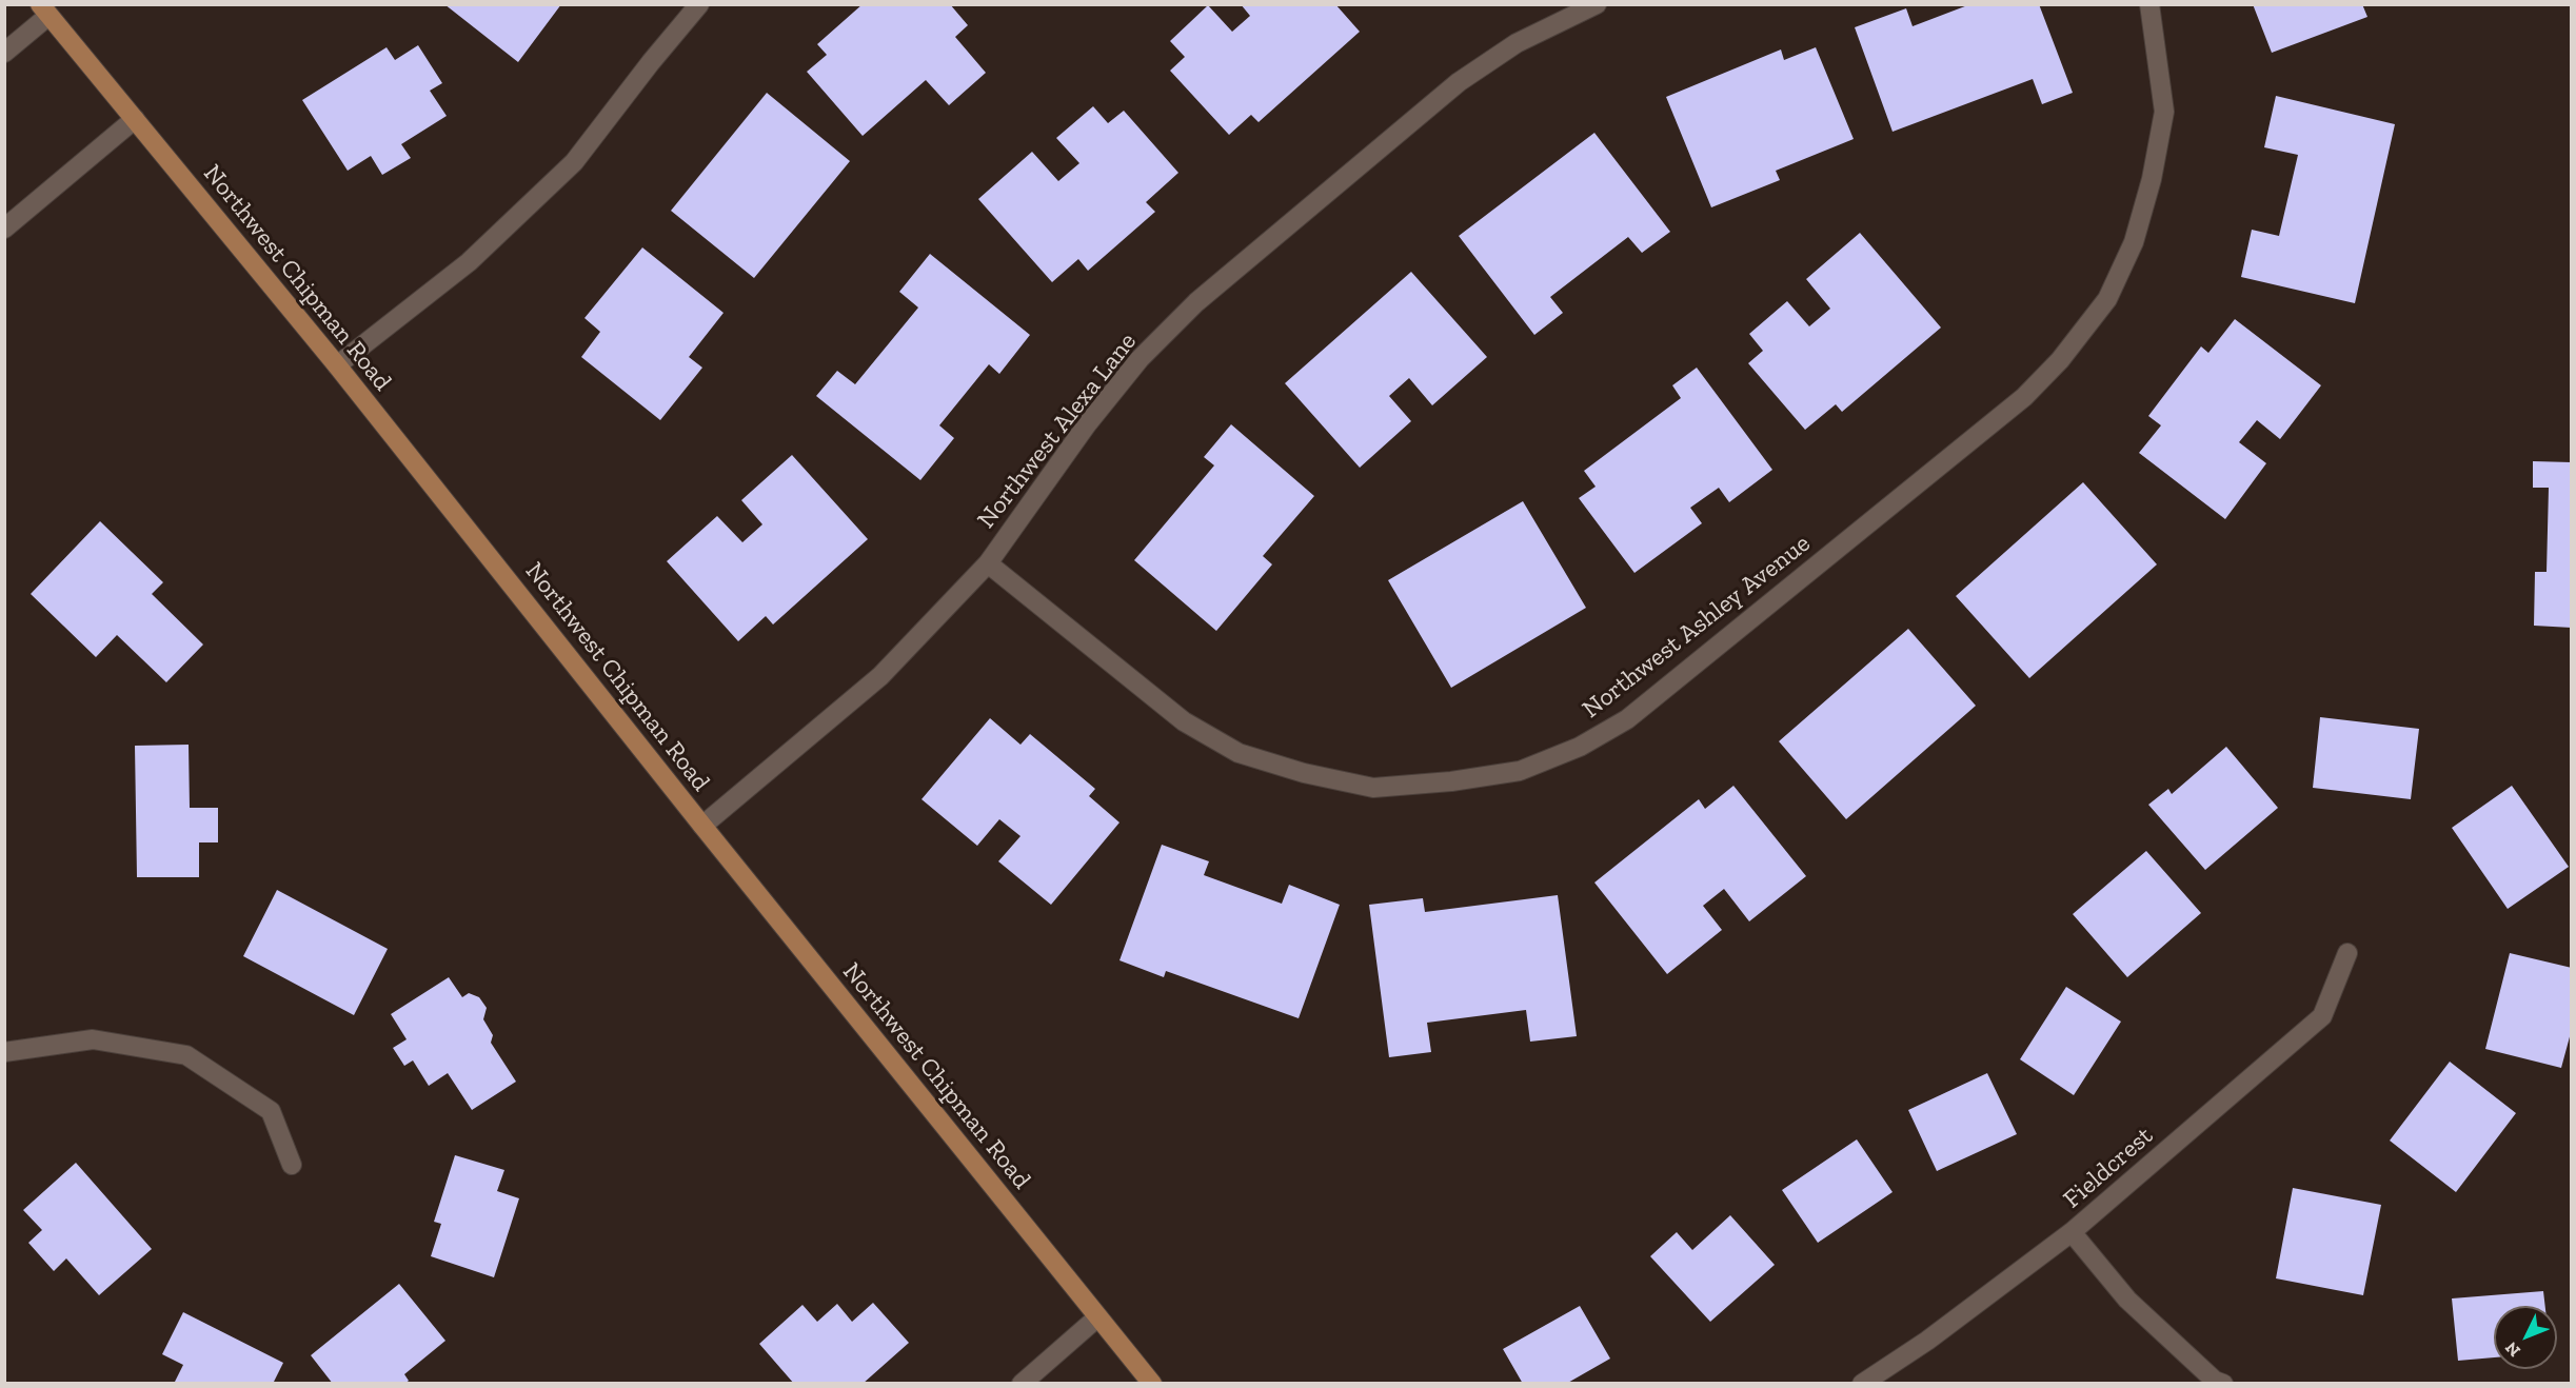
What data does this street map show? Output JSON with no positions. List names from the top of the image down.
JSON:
{
  "streets": {
    "main road": ["Northwest Chipman Road"],
    "street": ["Northwest Alexa Lane", "Northwest Ashley Avenue", "Fieldcrest"]
  },
  "crossings": [
    ["Northwest Chipman Road", "Northwest Alexa Lane"],
    ["Northwest Alexa Lane", "Northwest Ashley Avenue"]
  ],
  "north": "bottom left"
}
